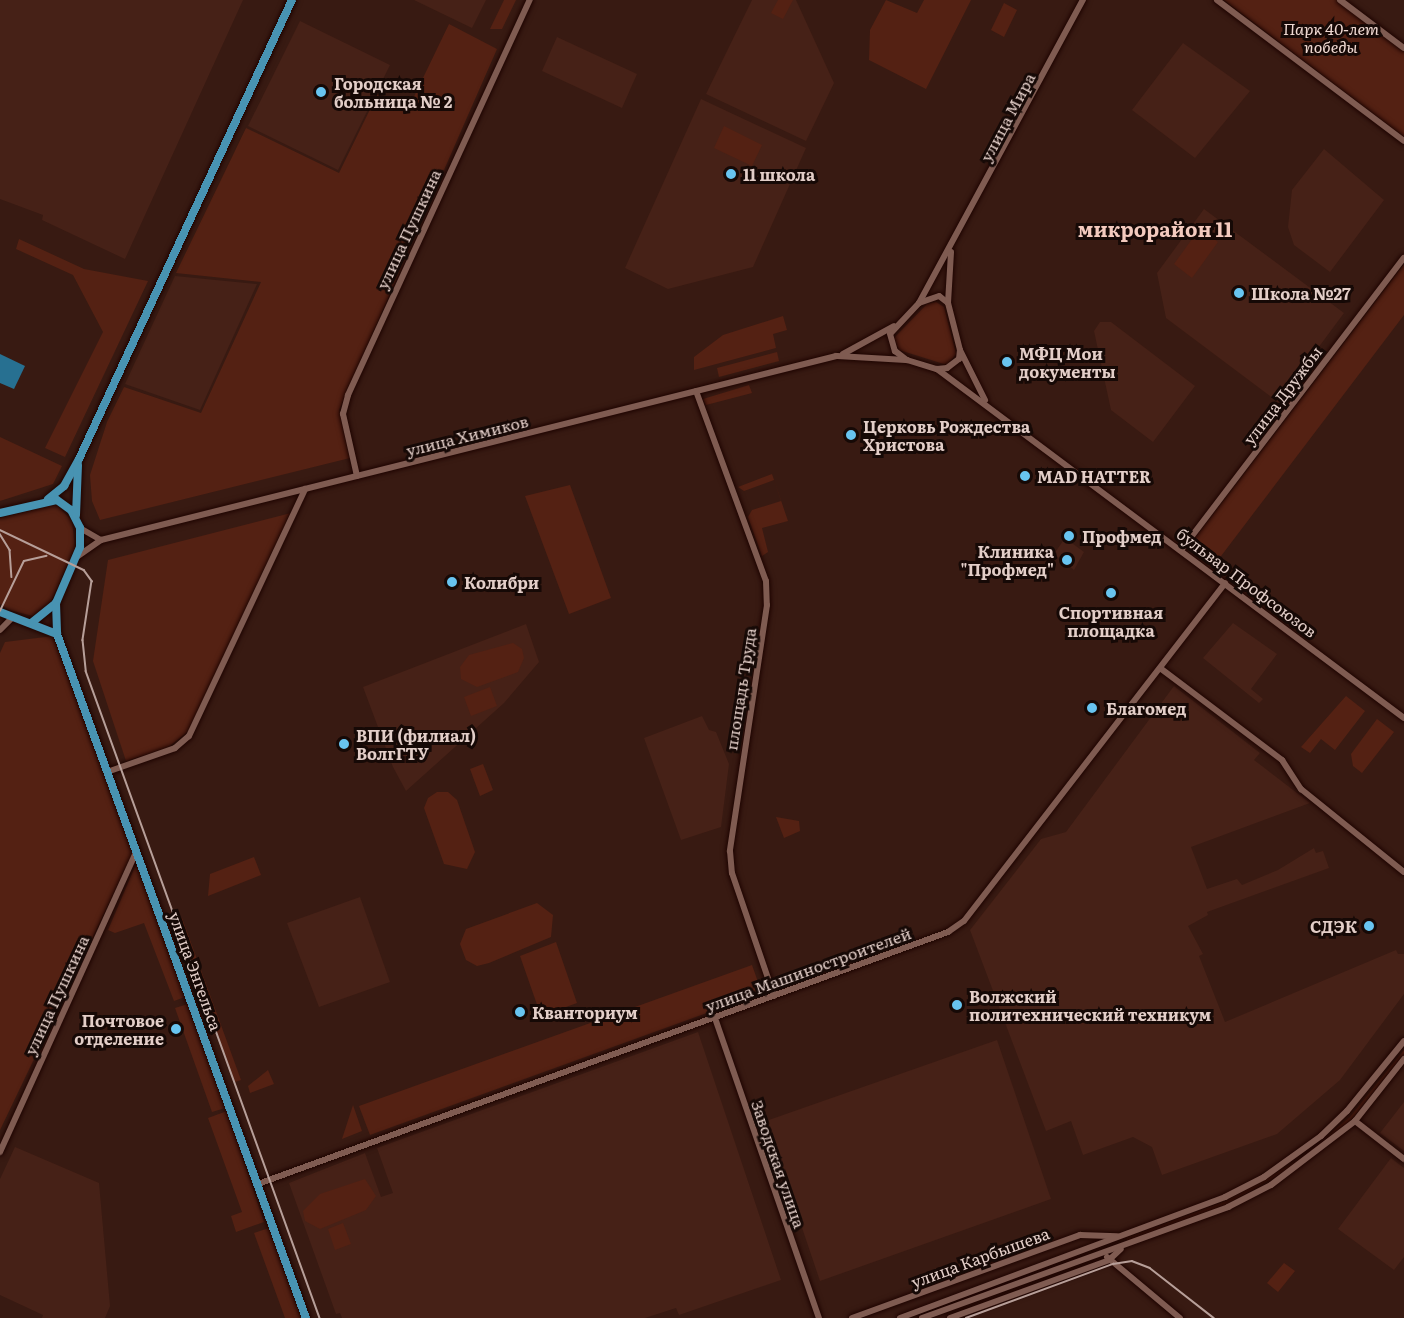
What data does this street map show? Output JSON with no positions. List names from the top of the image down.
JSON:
{
  "streets": {
    "main road": ["улица Энгельса"],
    "street": [
      "улица Мира",
      "улица Пушкина",
      "улица Дружбы",
      "улица Химиков",
      "бульвар Профсоюзов",
      "площадь Труда",
      "улица Машиностроителей",
      "Заводская улица",
      "улица Карбышева"
    ]
  },
  "crossings": [
    ["улица Мира", "улица Химиков"],
    ["улица Мира", "бульвар Профсоюзов"],
    ["улица Пушкина", "улица Химиков"],
    ["улица Пушкина", "улица Энгельса"],
    ["улица Дружбы", "бульвар Профсоюзов"],
    ["улица Химиков", "бульвар Профсоюзов"],
    ["улица Химиков", "площадь Труда"],
    ["бульвар Профсоюзов", "улица Машиностроителей"],
    ["площадь Труда", "улица Машиностроителей"],
    ["улица Машиностроителей", "улица Энгельса"],
    ["улица Машиностроителей", "Заводская улица"]
  ],
  "districts": ["микрорайон 11"],
  "parks": ["Парк 40-лет победы"],
  "places": [
    "Городская больница № 2",
    "11 школа",
    "Школа №27",
    "МФЦ Мои документы",
    "Церковь Рождества Христова",
    "MAD HATTER",
    "Профмед",
    "Клиника \"Профмед\"",
    "Колибри",
    "Спортивная площадка",
    "Благомед",
    "ВПИ (филиал) ВолгГТУ",
    "СДЭК",
    "Волжский политехнический техникум",
    "Кванториум",
    "Почтовое отделение"
  ]
}
